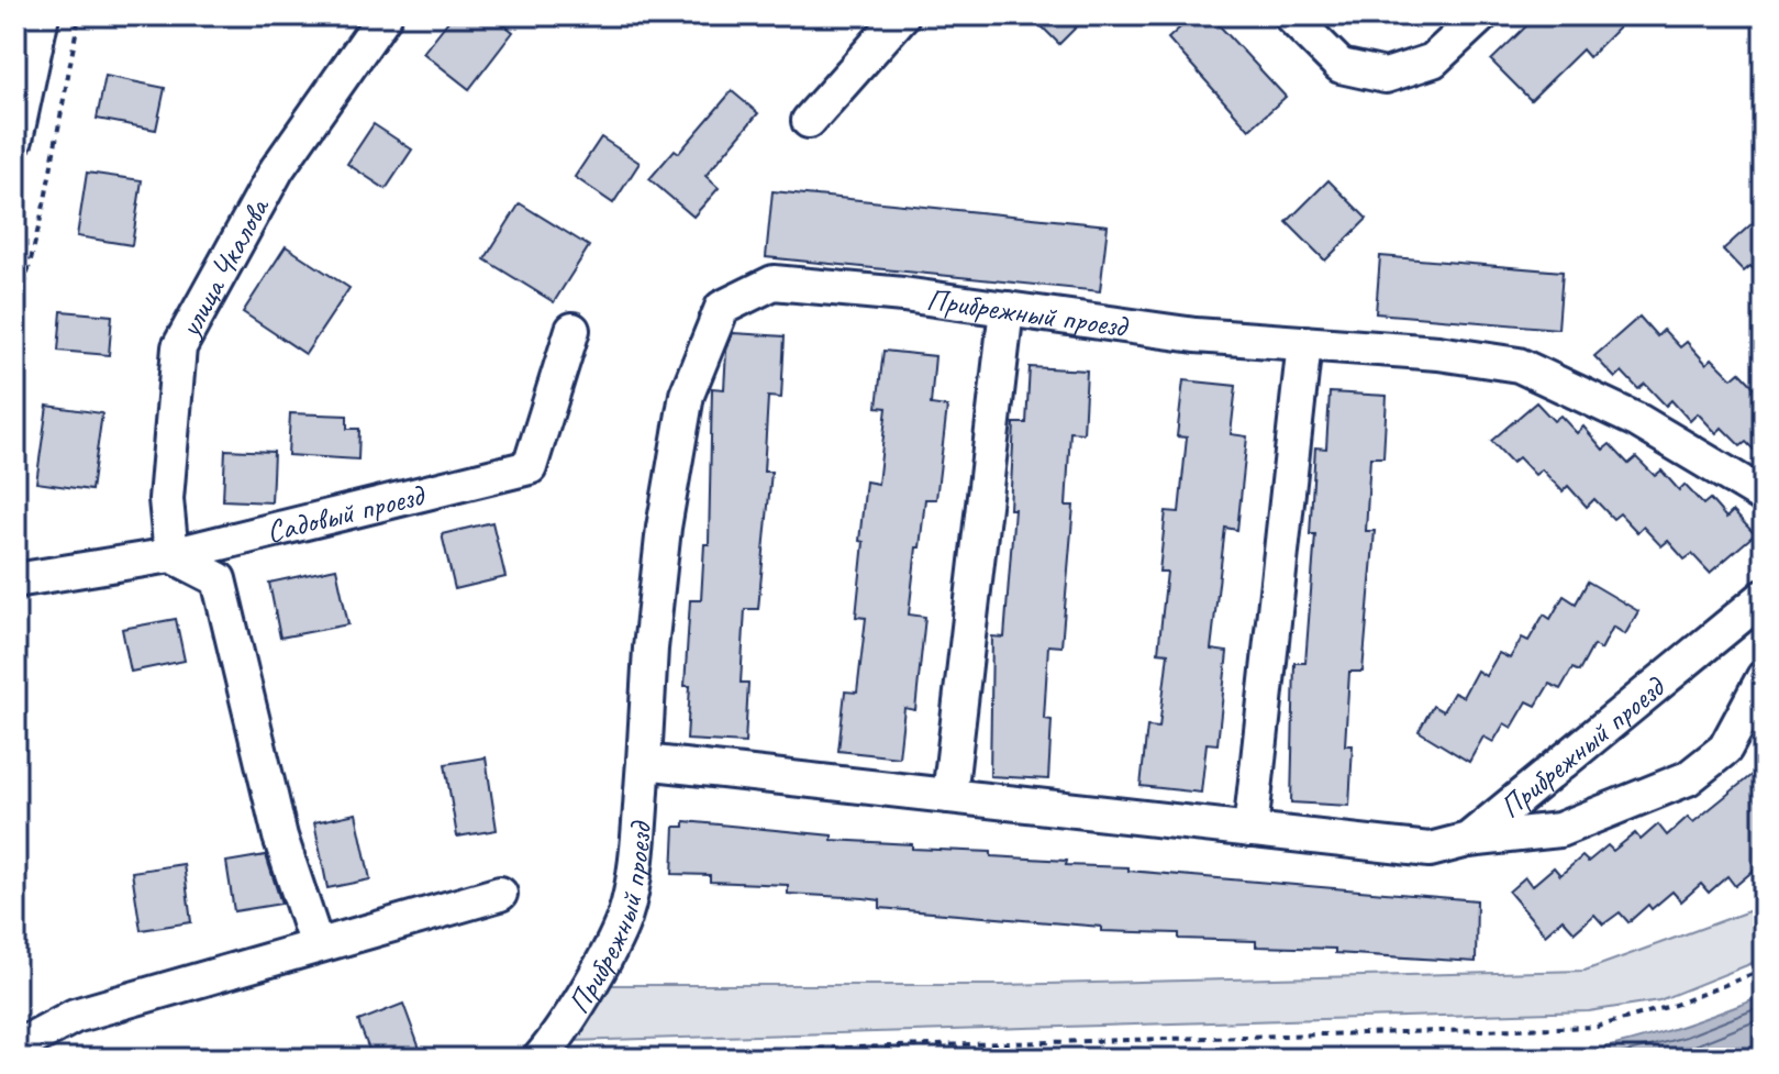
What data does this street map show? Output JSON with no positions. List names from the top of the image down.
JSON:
{
  "streets": {
    "street": ["улица Чкалова", "Прибрежный проезд", "Садовый проезд"]
  },
  "crossings": [
    ["улица Чкалова", "Садовый проезд"]
  ]
}
